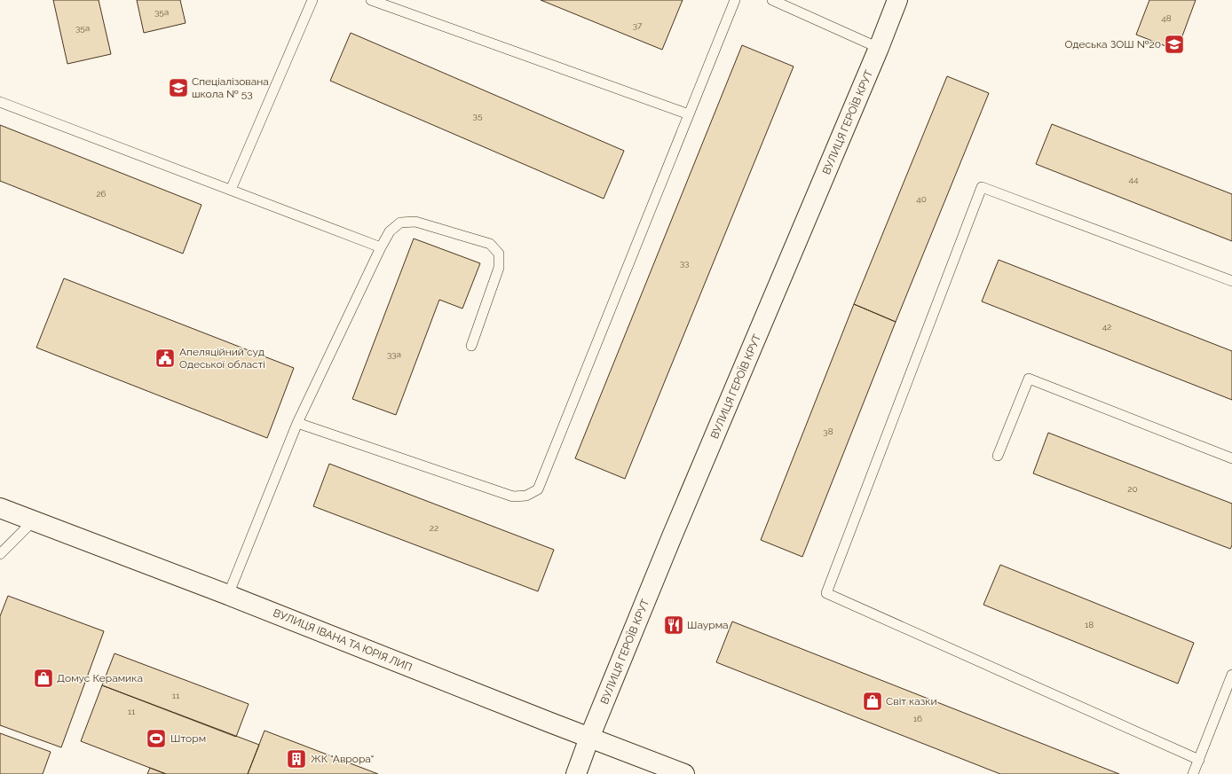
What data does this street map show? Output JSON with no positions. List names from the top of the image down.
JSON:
{
  "streets": {
    "street": ["ВУЛИЦЯ ГЕРОЇВ КРУТ", "ВУЛИЦЯ ІВАНА ТА ЮРІЯ ЛИП"]
  },
  "crossings": [
    ["ВУЛИЦЯ ГЕРОЇВ КРУТ", "ВУЛИЦЯ ІВАНА ТА ЮРІЯ ЛИП"]
  ],
  "places": {
    "school or university": ["Одеська ЗОШ №20", "Спеціалізована школа № 53"],
    "public building": ["Апеляційний суд Одеської області"],
    "restaurant": ["Шаурма"],
    "shop": ["Домус Керамика", "Світ казки"],
    "sports": ["Шторм"],
    "building": ["ЖК \"Аврора\""]
  },
  "house_numbers": [
    "35а",
    "48",
    "37",
    "35а",
    "35",
    "44",
    "26",
    "40",
    "33",
    "42",
    "33а",
    "38",
    "20",
    "22",
    "18",
    "11",
    "11",
    "16"
  ]
}
